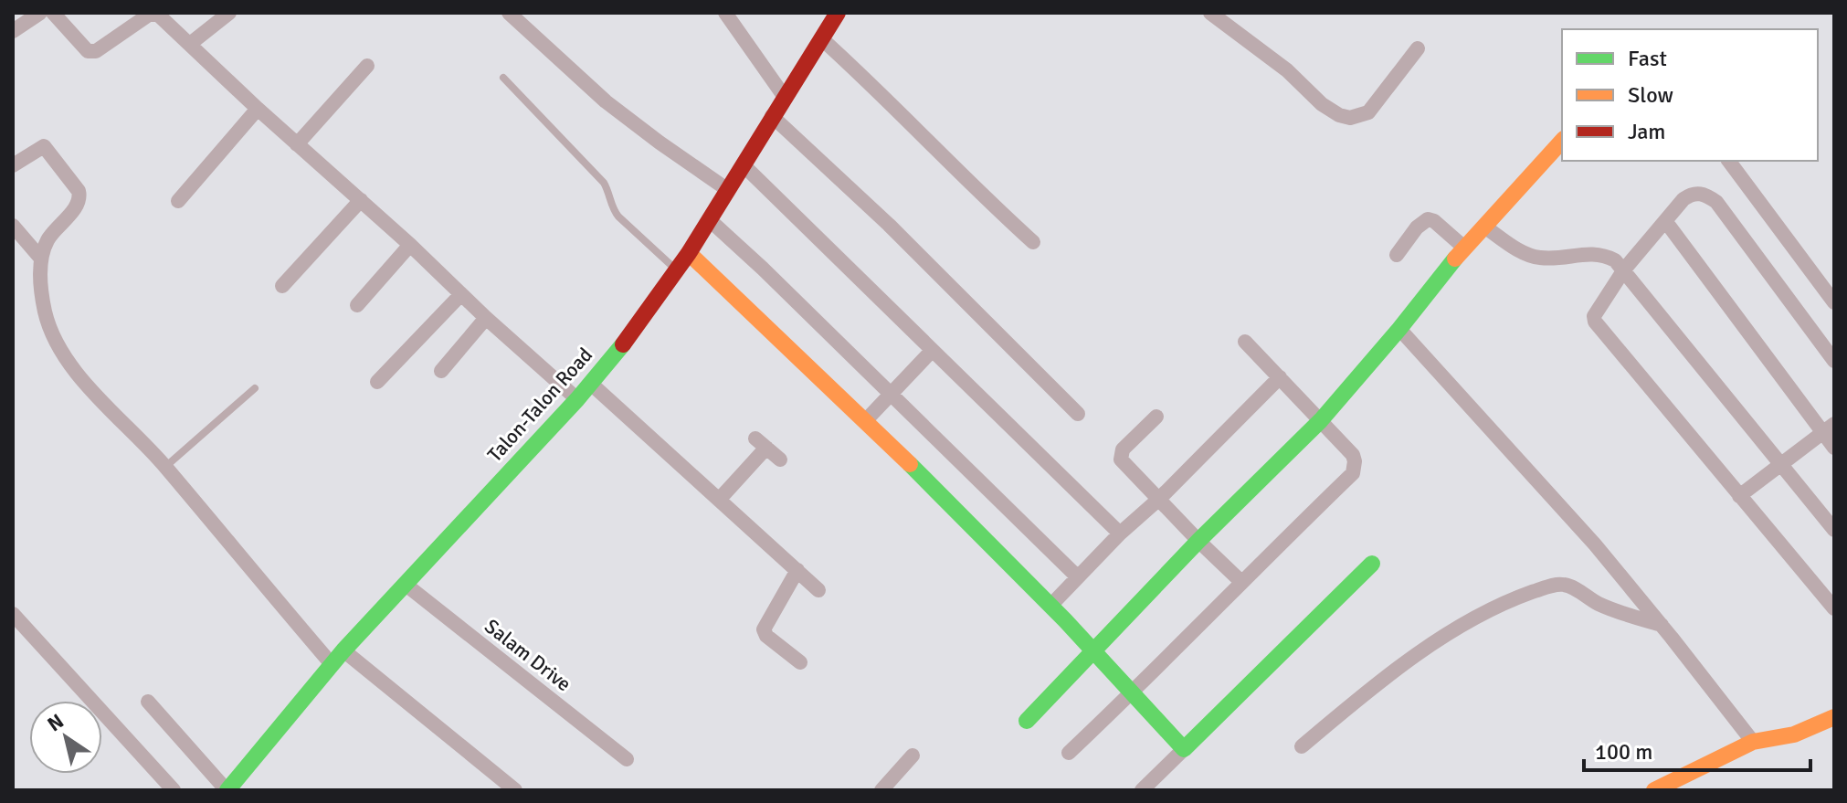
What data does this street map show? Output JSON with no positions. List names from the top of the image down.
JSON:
{
  "streets": {
    "street": ["Talon-Talon Road", "Salam Drive"]
  },
  "crossings": [
    ["Talon-Talon Road", "Salam Drive"]
  ],
  "legend": ["Fast", "Slow", "Jam"],
  "scale_bar": "100 m",
  "north": "top left"
}
